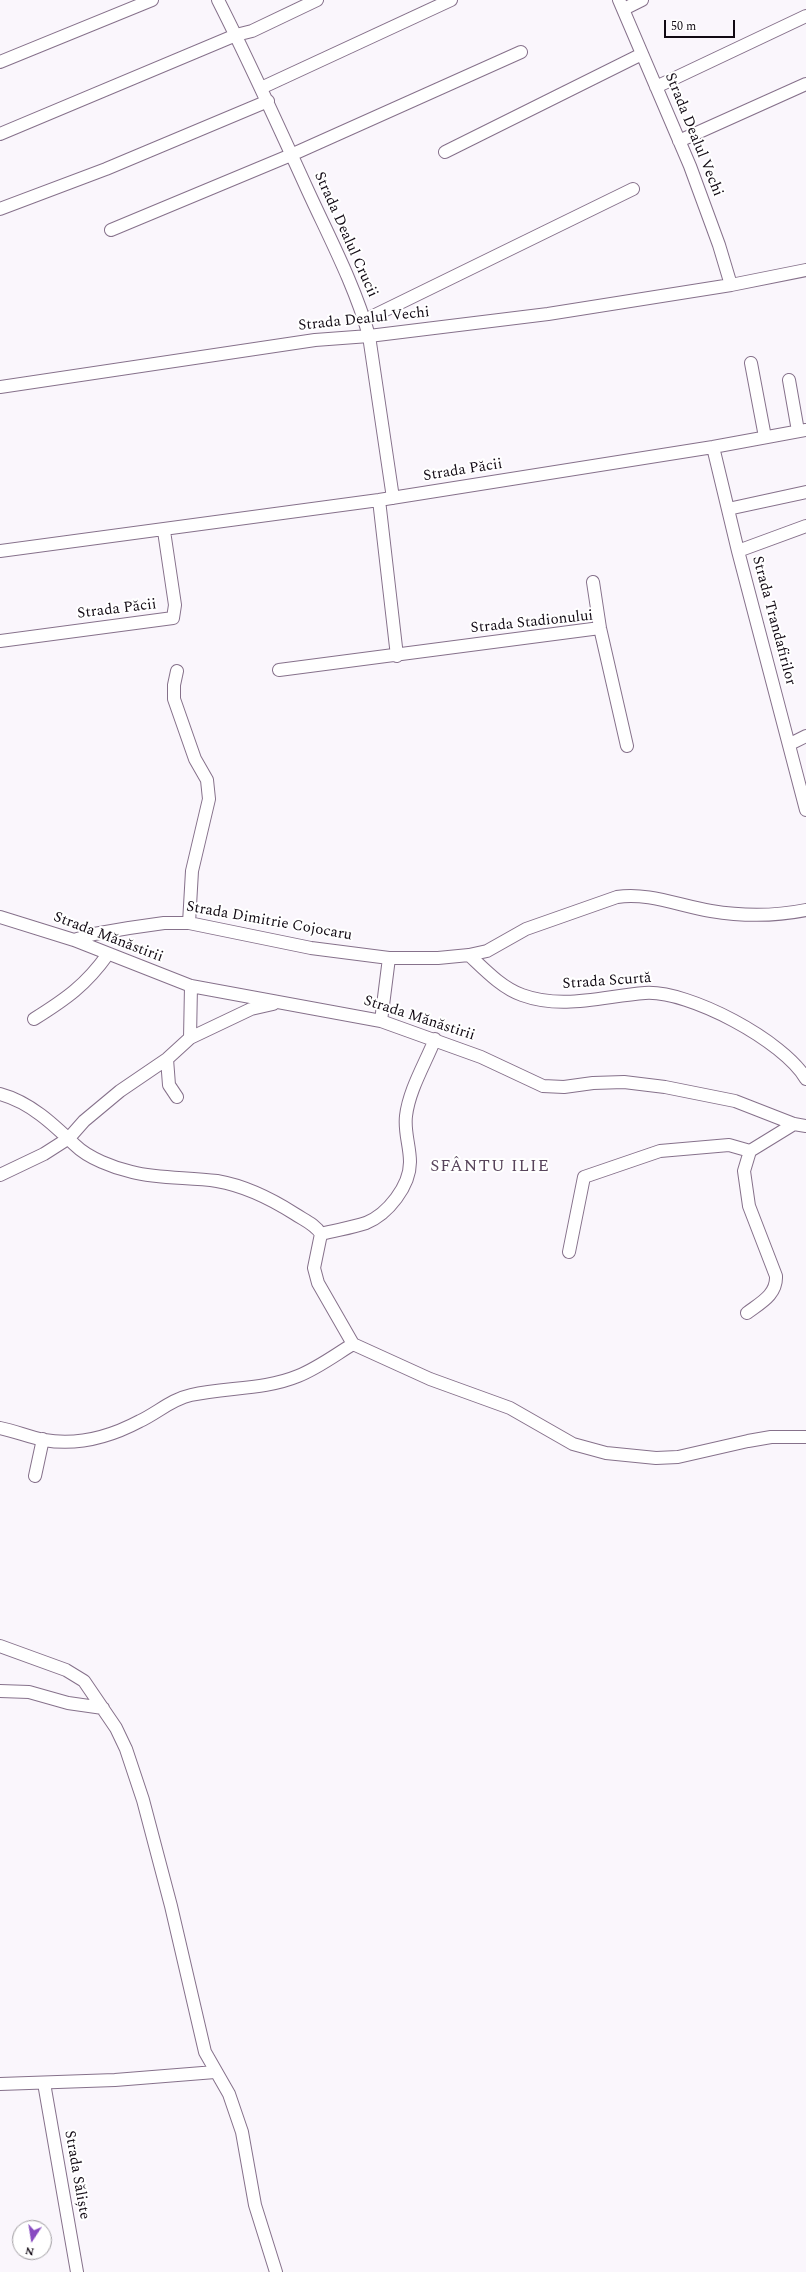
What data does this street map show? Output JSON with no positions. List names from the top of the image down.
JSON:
{
  "streets": {
    "street": [
      "Strada Dealul Vechi",
      "Strada Dealul Crucii",
      "Strada Păcii",
      "Strada Trandafirilor",
      "Strada Stadionului",
      "Strada Dimitrie Cojocaru",
      "Strada Mănăstirii",
      "Strada Scurtă",
      "Strada Săliște"
    ]
  },
  "crossings": [
    ["Strada Dealul Vechi", "Strada Dealul Crucii"],
    ["Strada Dealul Crucii", "Strada Păcii"],
    ["Strada Păcii", "Strada Trandafirilor"],
    ["Strada Dimitrie Cojocaru", "Strada Mănăstirii"],
    ["Strada Dimitrie Cojocaru", "Strada Scurtă"]
  ],
  "districts": ["SFÂNTU ILIE"],
  "scale_bar": "50 m",
  "north": "bottom"
}
